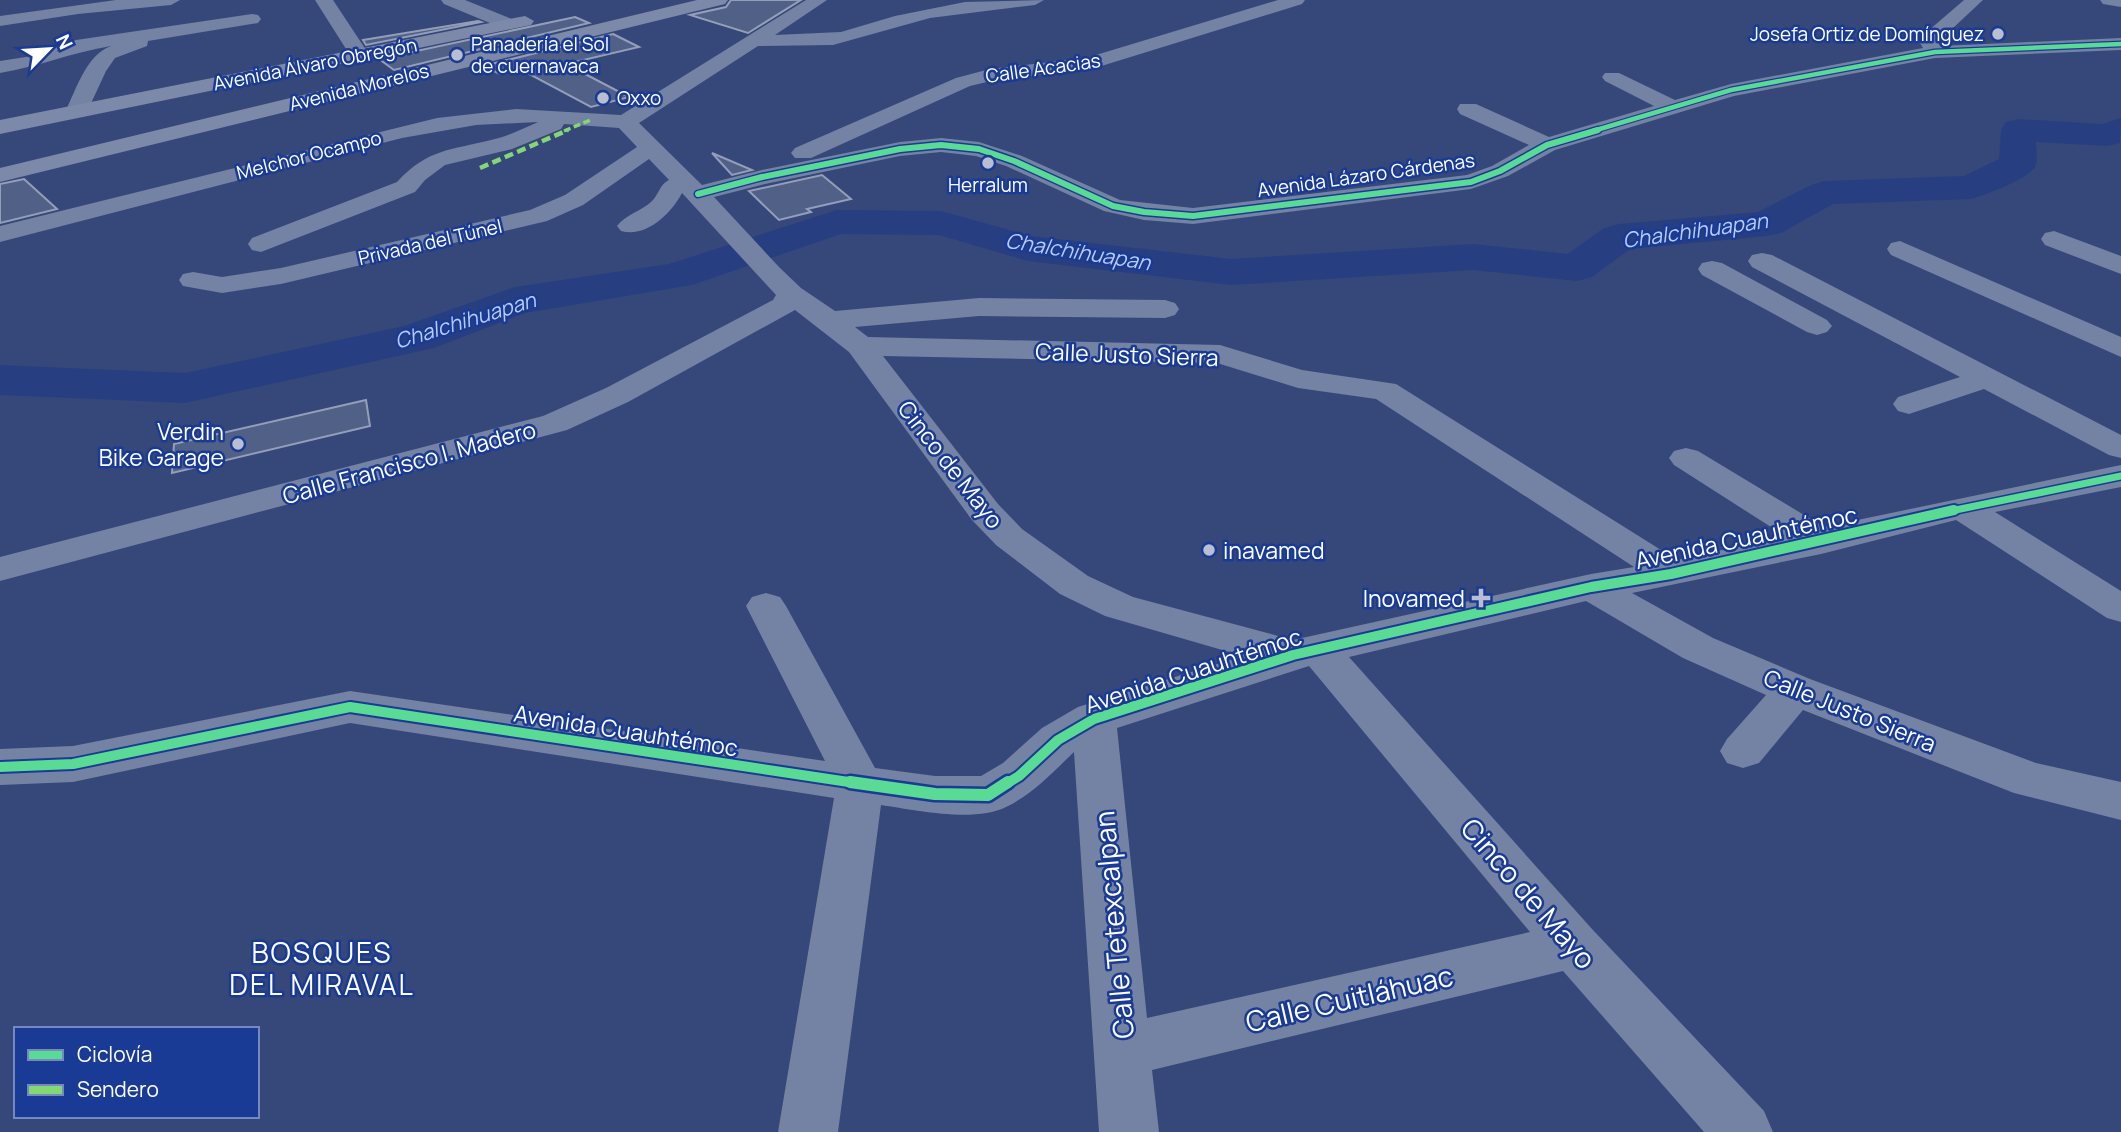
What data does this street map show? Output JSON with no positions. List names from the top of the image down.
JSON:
{
  "streets": {
    "main road": ["Avenida Álvaro Obregón", "Avenida Morelos"],
    "street": [
      "Calle Acacias",
      "Melchor Ocampo",
      "Avenida Lázaro Cárdenas",
      "Privada del Túnel",
      "Calle Justo Sierra",
      "Calle Francisco I. Madero",
      "Cinco de Mayo",
      "Avenida Cuauhtémoc",
      "Calle Tetexcalpan",
      "Calle Cuitláhuac"
    ]
  },
  "crossings": [
    ["Calle Acacias", "Avenida Lázaro Cárdenas"],
    ["Melchor Ocampo", "Cinco de Mayo"],
    ["Avenida Lázaro Cárdenas", "Cinco de Mayo"],
    ["Privada del Túnel", "Cinco de Mayo"],
    ["Calle Justo Sierra", "Cinco de Mayo"],
    ["Calle Justo Sierra", "Avenida Cuauhtémoc"],
    ["Calle Francisco I. Madero", "Cinco de Mayo"],
    ["Cinco de Mayo", "Avenida Cuauhtémoc"],
    ["Cinco de Mayo", "Calle Cuitláhuac"],
    ["Avenida Cuauhtémoc", "Calle Tetexcalpan"],
    ["Calle Tetexcalpan", "Calle Cuitláhuac"]
  ],
  "districts": ["BOSQUES DEL MIRAVAL"],
  "water": ["Chalchihuapan"],
  "places": {
    "other": [
      "Josefa Ortiz de Domínguez",
      "Panadería el Sol de cuernavaca",
      "Oxxo",
      "Herralum",
      "Verdin Bike Garage",
      "inavamed"
    ],
    "health": ["Inovamed"]
  },
  "legend": ["Ciclovía", "Sendero"],
  "north": "top right"
}
